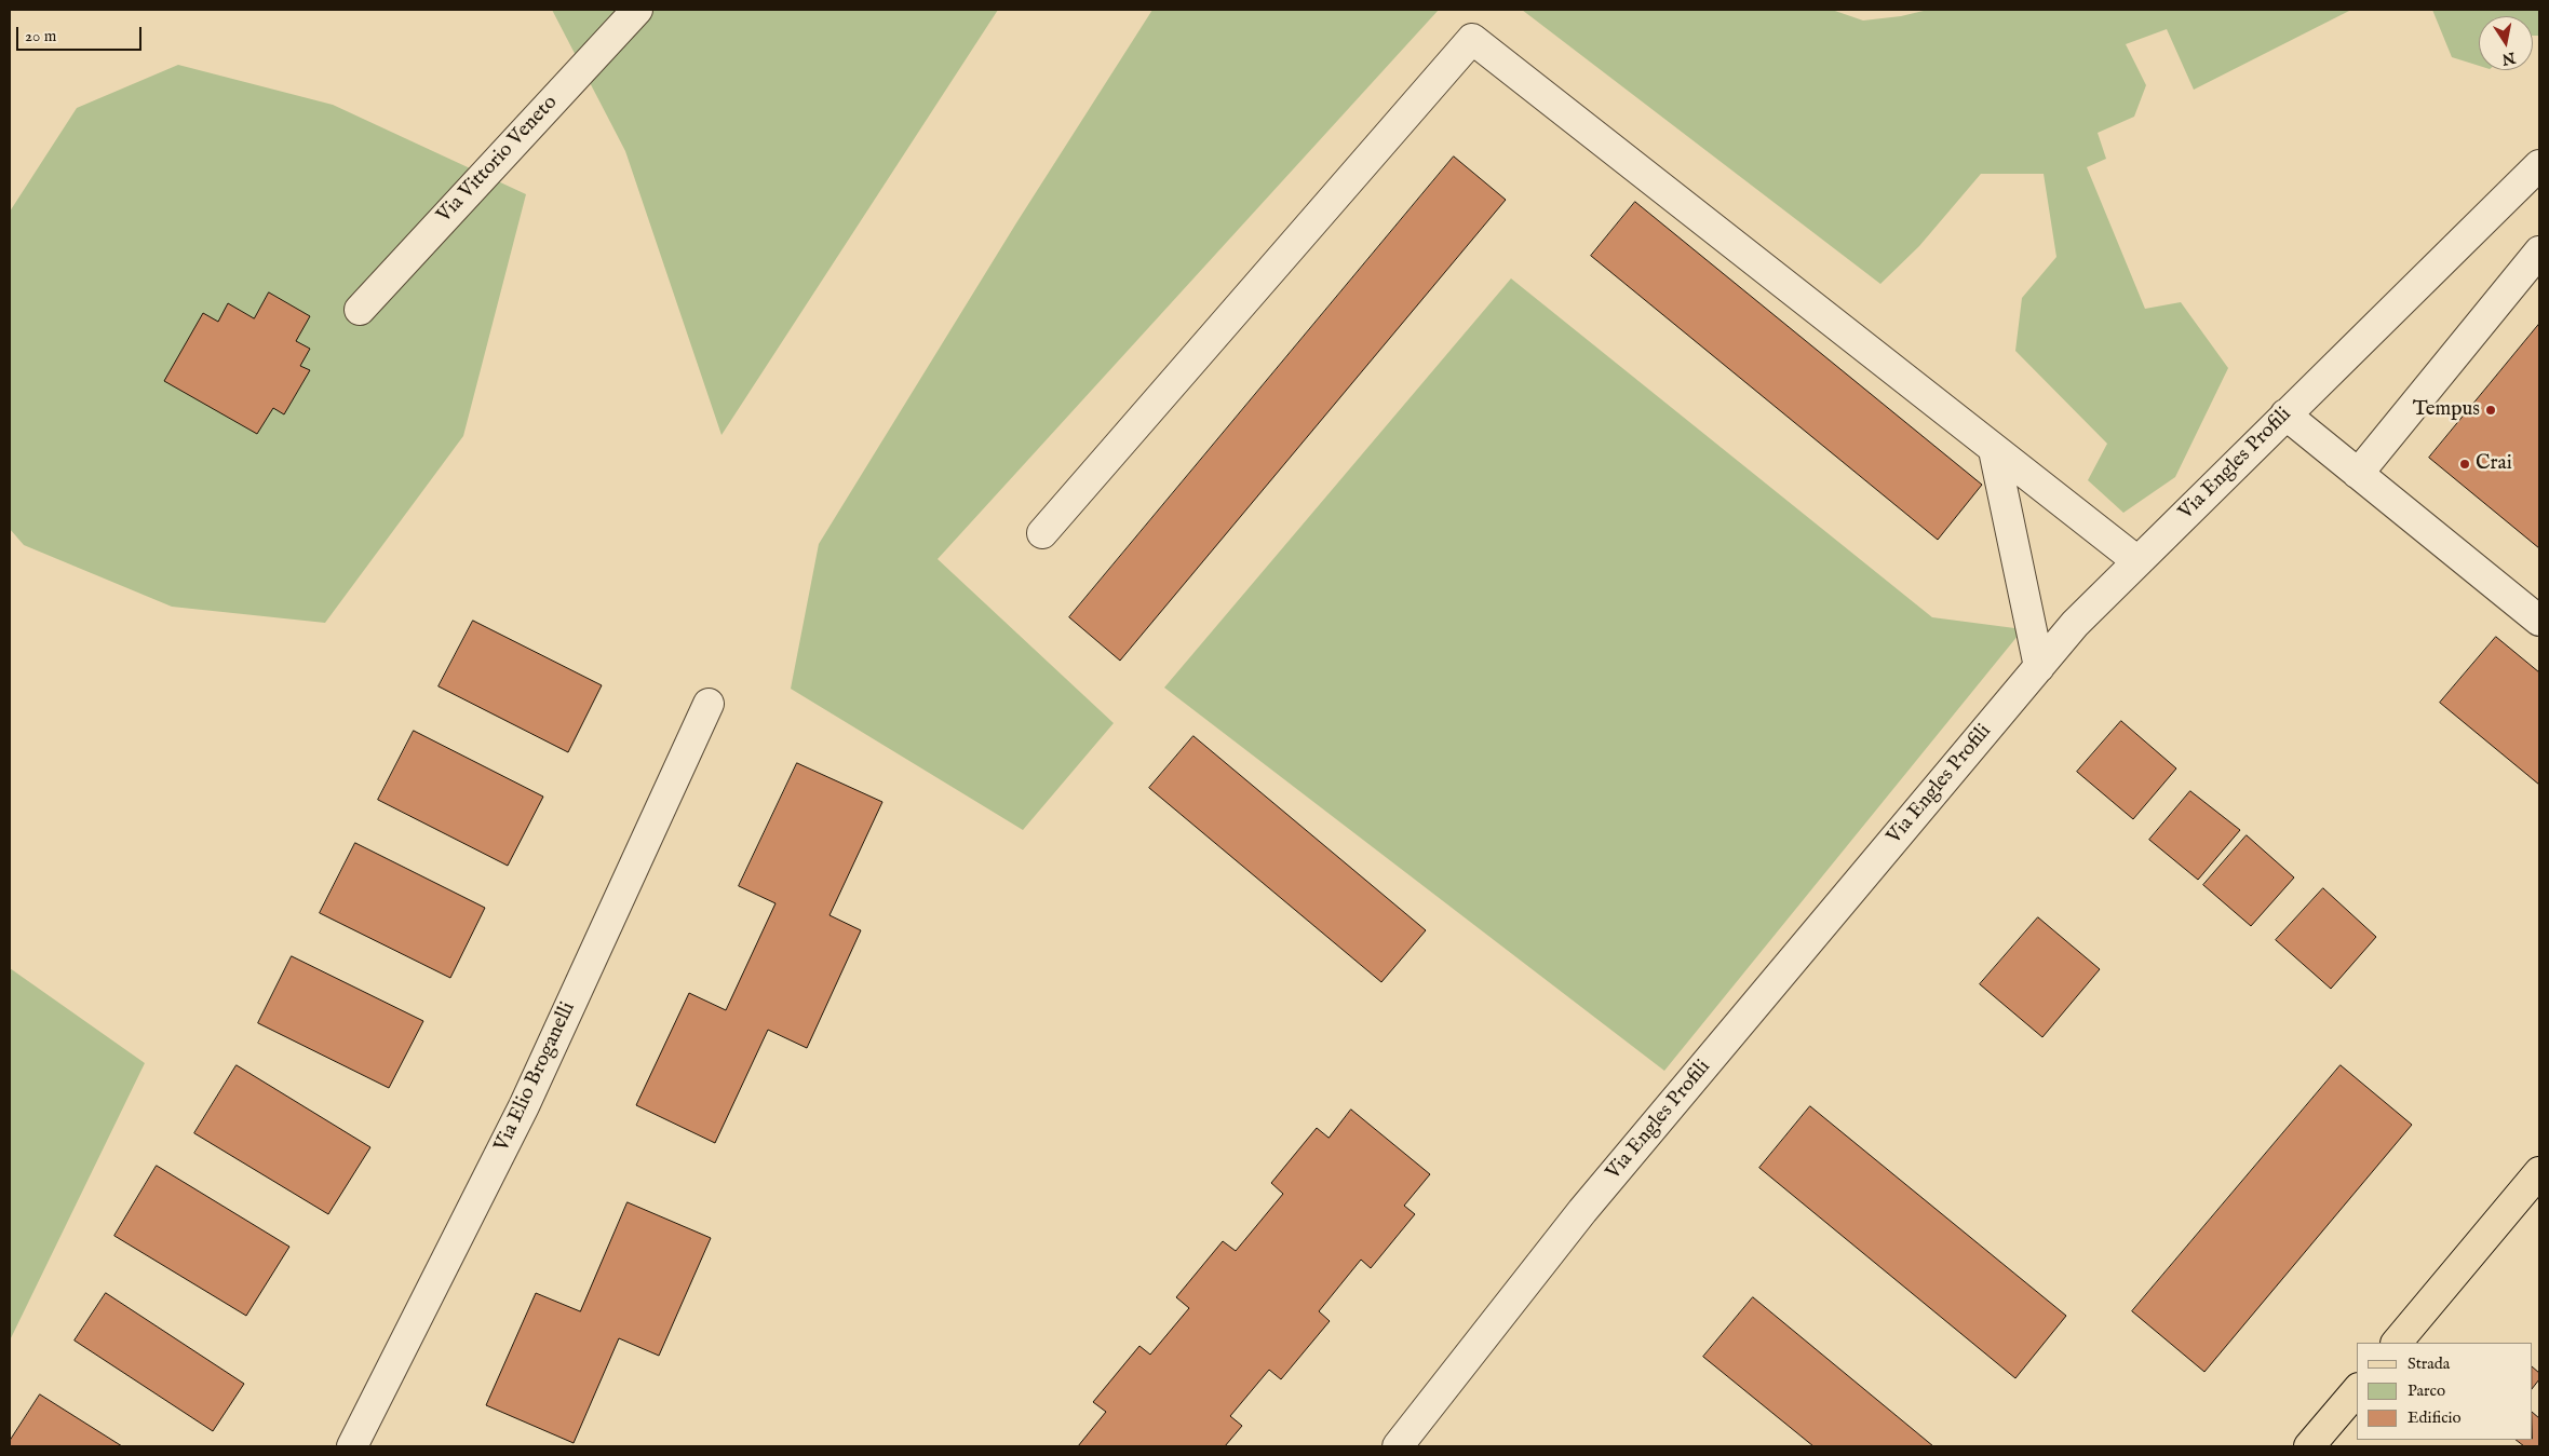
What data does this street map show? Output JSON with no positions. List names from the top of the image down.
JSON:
{
  "streets": {
    "street": ["Via Vittorio Veneto", "Via Engles Profili", "Via Elio Broganelli"]
  },
  "places": ["Tempus", "Crai"],
  "legend": ["Strada", "Parco", "Edificio"],
  "scale_bar": "20 m",
  "north": "bottom"
}
